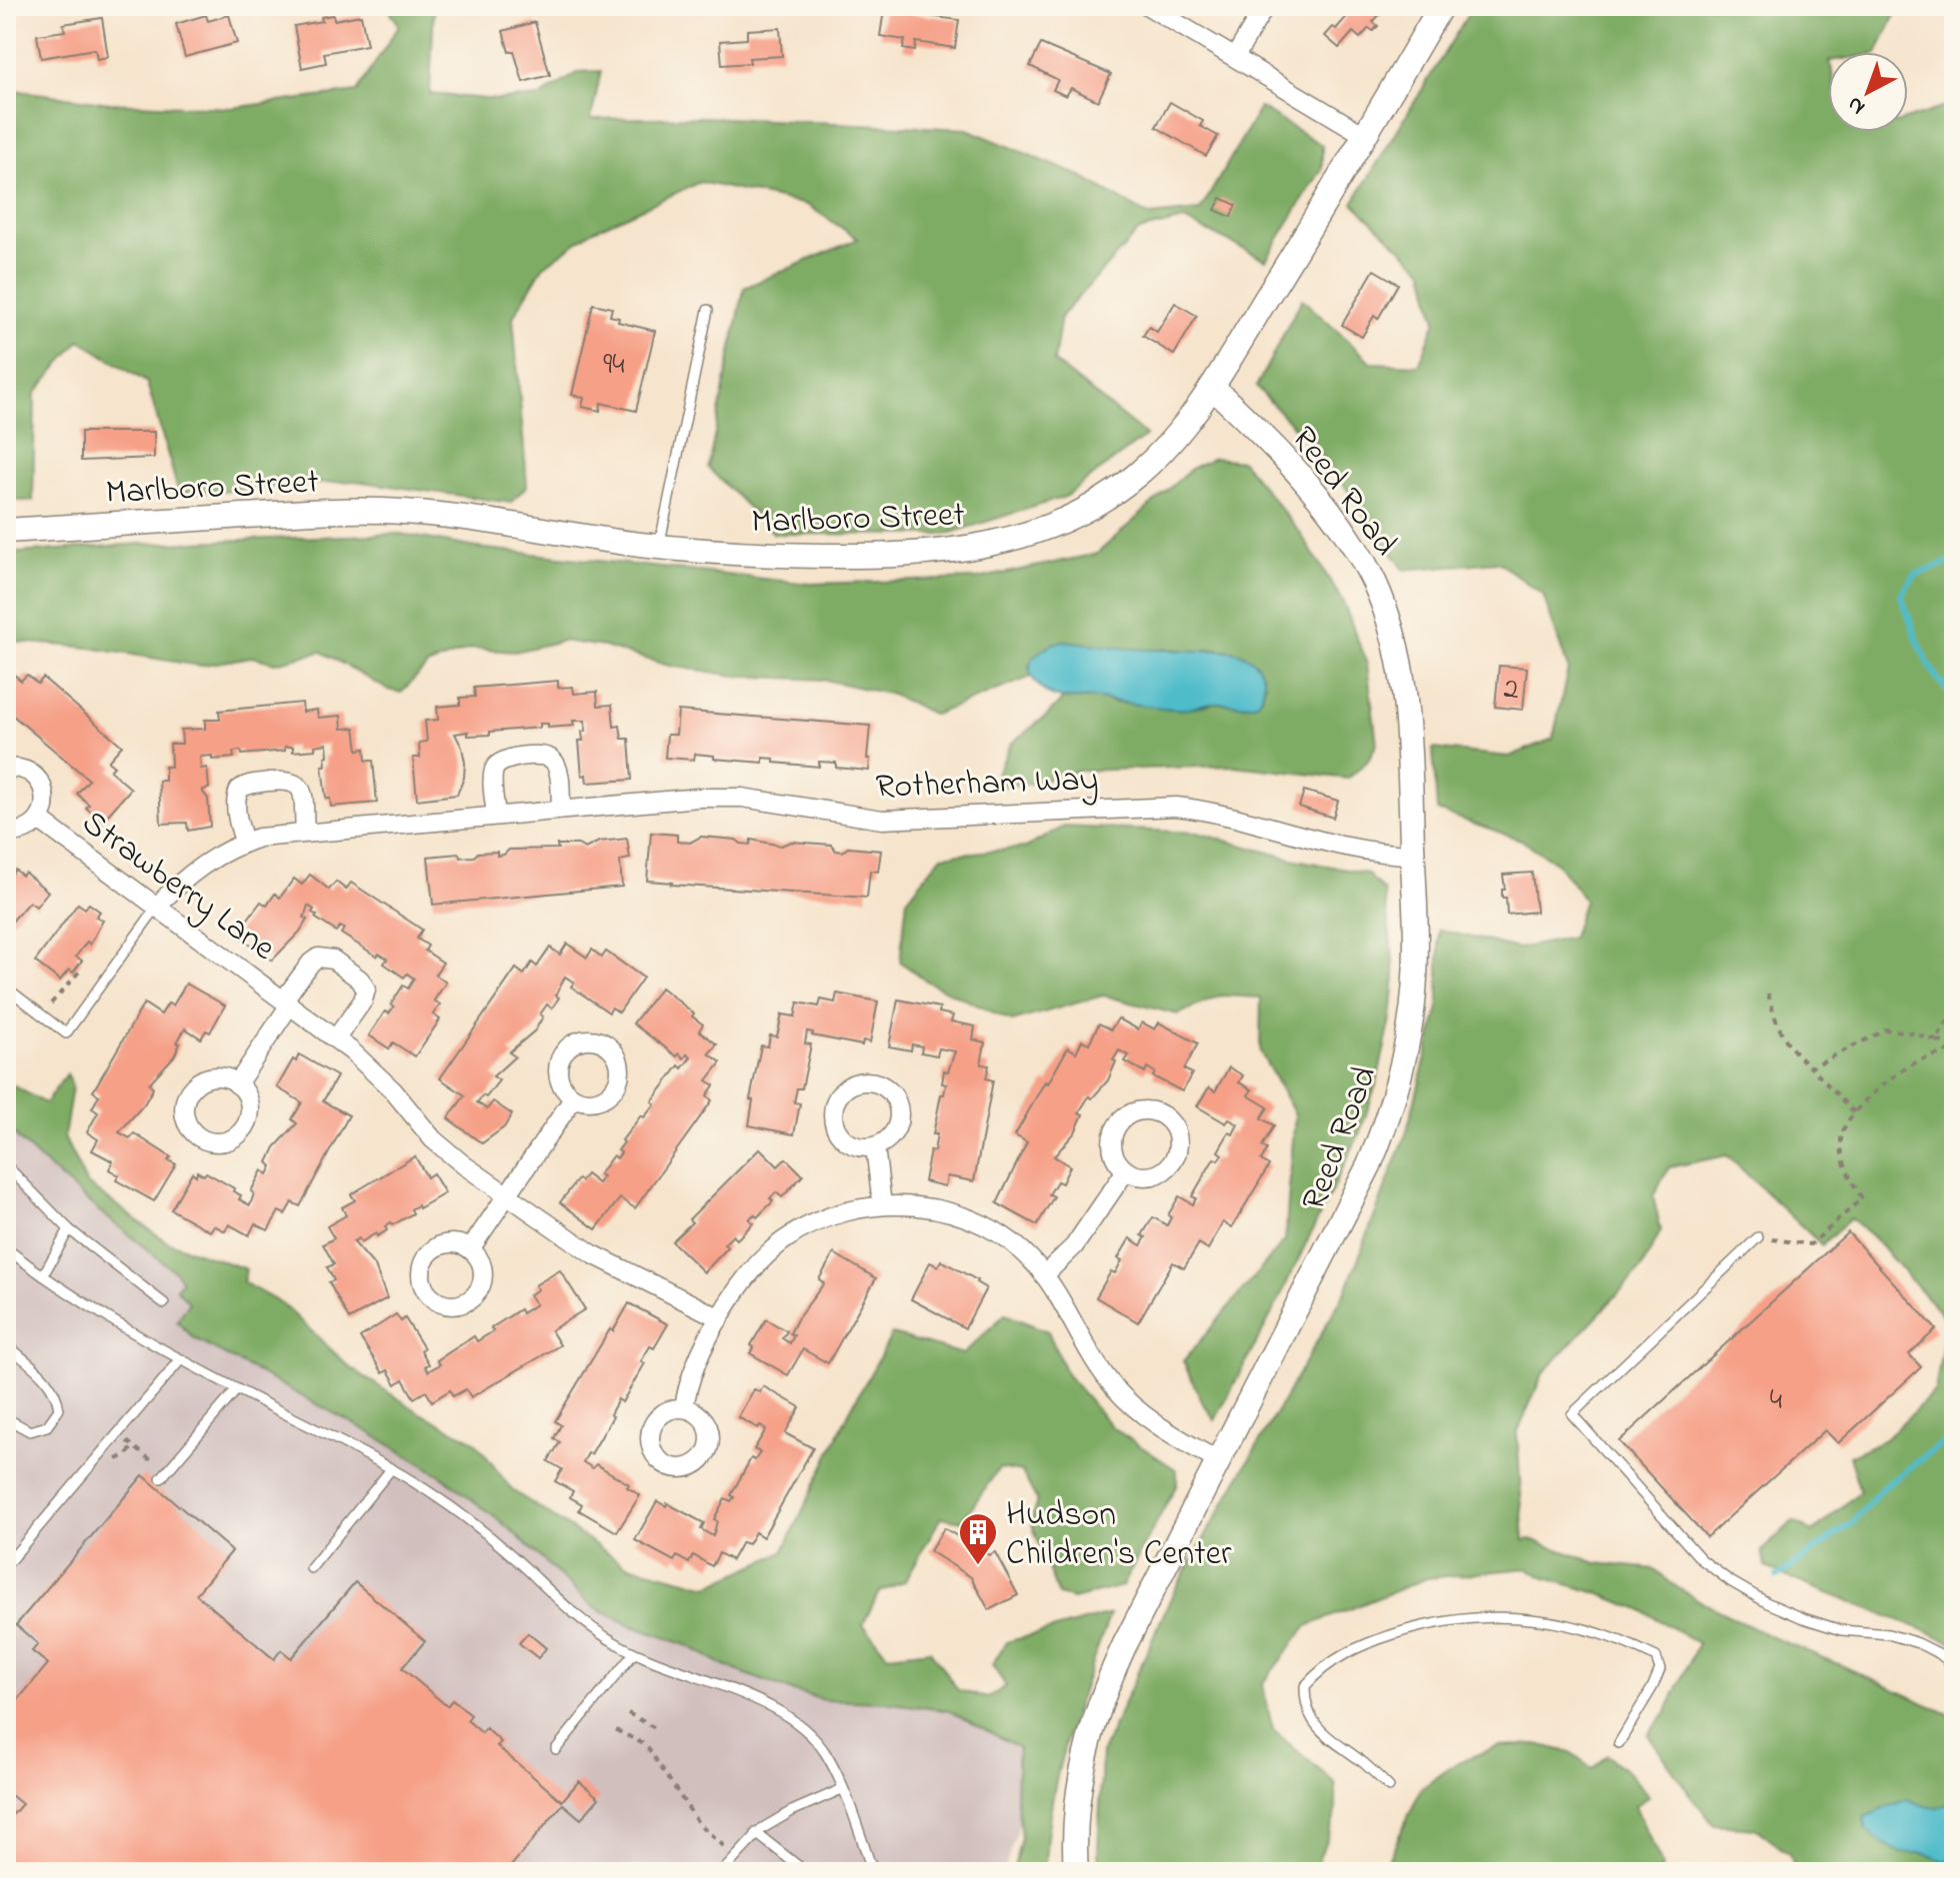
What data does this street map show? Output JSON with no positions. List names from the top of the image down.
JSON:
{
  "streets": {
    "street": [
      "Marlboro Street",
      "Reed Road",
      "Rotherham Way",
      "Strawberry Lane"
    ]
  },
  "crossings": [
    ["Marlboro Street", "Reed Road"],
    ["Reed Road", "Rotherham Way"],
    ["Rotherham Way", "Strawberry Lane"]
  ],
  "places": {
    "building": ["Hudson Children's Center"]
  },
  "house_numbers": ["94", "2", "4"],
  "north": "bottom left"
}
